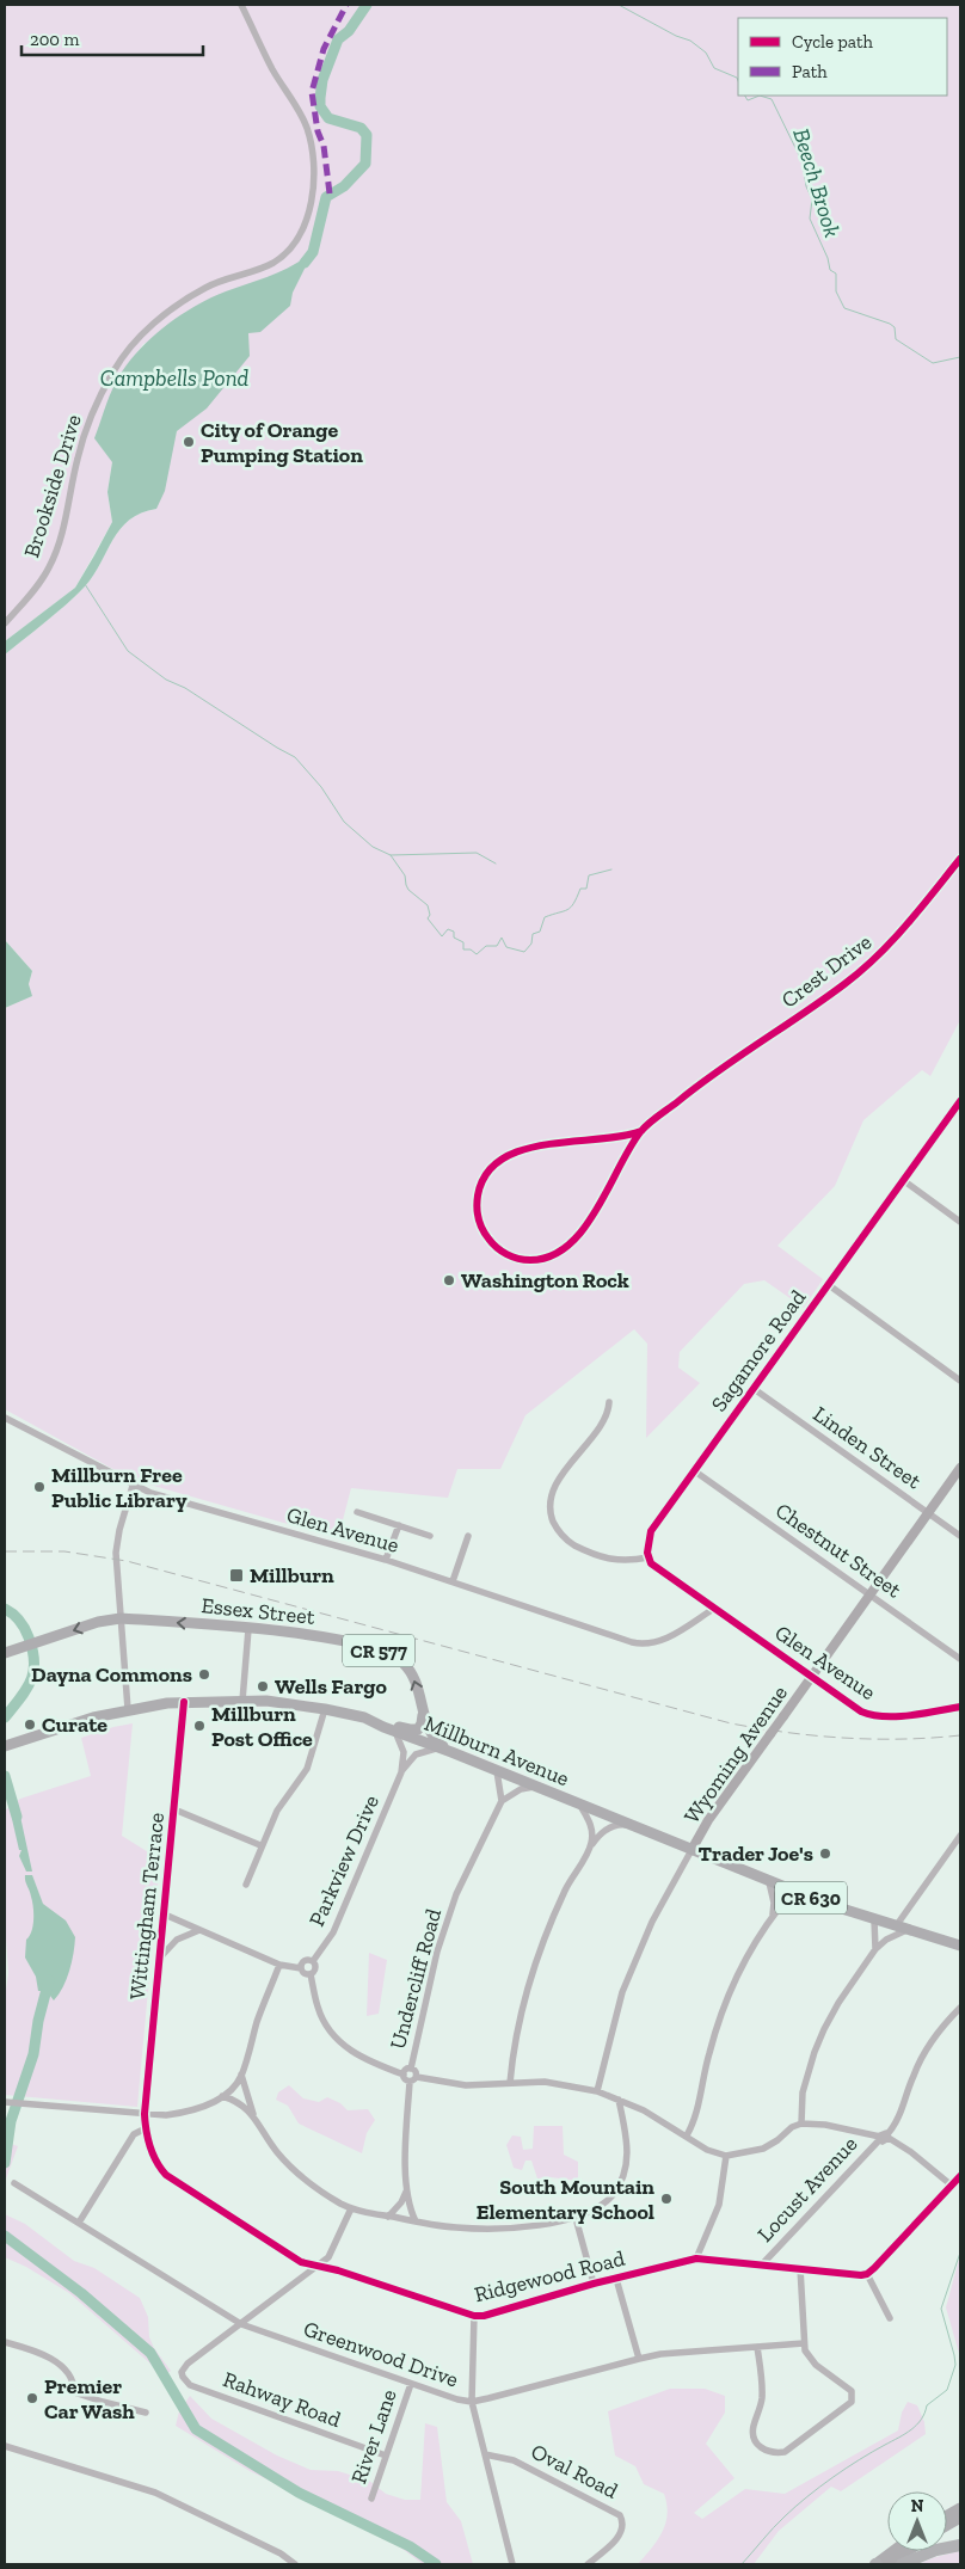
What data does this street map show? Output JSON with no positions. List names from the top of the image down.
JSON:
{
  "streets": {
    "main road": [
      "Essex Street",
      "CR 577",
      "Millburn Avenue",
      "Wyoming Avenue",
      "CR 630"
    ],
    "street": [
      "Brookside Drive",
      "Crest Drive",
      "Sagamore Road",
      "Linden Street",
      "Glen Avenue",
      "Chestnut Street",
      "Parkview Drive",
      "Wittingham Terrace",
      "Undercliff Road",
      "Locust Avenue",
      "Ridgewood Road",
      "Greenwood Drive",
      "Rahway Road",
      "River Lane",
      "Oval Road"
    ]
  },
  "crossings": [
    ["Sagamore Road", "Linden Street"],
    ["Sagamore Road", "Chestnut Street"],
    ["Linden Street", "Wyoming Avenue"],
    ["Glen Avenue", "Wyoming Avenue"],
    ["Chestnut Street", "Wyoming Avenue"],
    ["Essex Street", "Millburn Avenue"],
    ["Millburn Avenue", "Wyoming Avenue"],
    ["Millburn Avenue", "Parkview Drive"],
    ["Millburn Avenue", "Wittingham Terrace"],
    ["Wittingham Terrace", "Ridgewood Road"],
    ["Locust Avenue", "Ridgewood Road"],
    ["Greenwood Drive", "Rahway Road"],
    ["Greenwood Drive", "River Lane"],
    ["Rahway Road", "River Lane"]
  ],
  "one_way": ["Essex Street"],
  "water": ["Beech Brook", "Campbells Pond"],
  "places": {
    "other": [
      "City of Orange Pumping Station",
      "Washington Rock",
      "Millburn Free Public Library",
      "Dayna Commons",
      "Wells Fargo",
      "Curate",
      "Millburn Post Office",
      "Trader Joe's",
      "South Mountain Elementary School",
      "Premier Car Wash"
    ],
    "transit": ["Millburn"]
  },
  "legend": ["Cycle path", "Path"],
  "scale_bar": "200 m",
  "north": "top"
}
